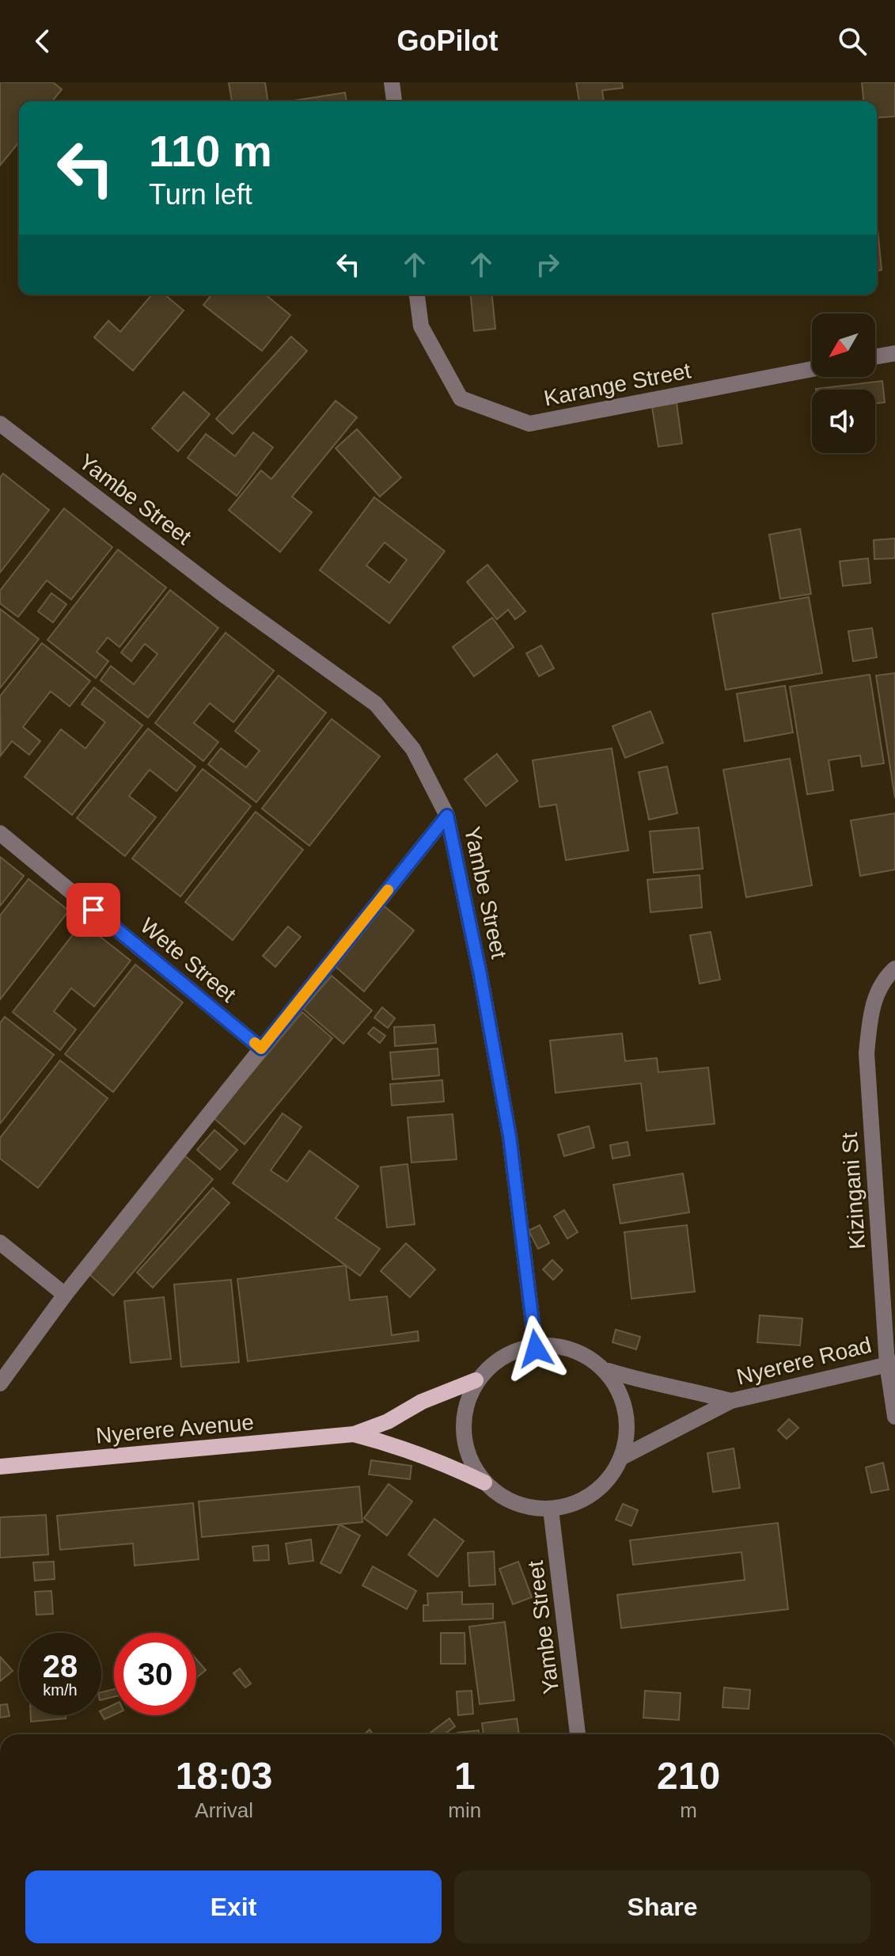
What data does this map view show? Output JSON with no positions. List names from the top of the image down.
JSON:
{
  "streets": {
    "main road": ["Nyerere Avenue"],
    "street": [
      "Karange Street",
      "Yambe Street",
      "Wete Street",
      "Kizingani St",
      "Nyerere Road"
    ]
  },
  "crossings": [
    ["Yambe Street", "Nyerere Road"],
    ["Kizingani St", "Nyerere Road"]
  ],
  "north": "bottom left",
  "page": {
    "header": "GoPilot",
    "turn": ["110 m", "Turn left"],
    "speed": "28 km/h",
    "limit": "30",
    "eta": [
      "18:03",
      "Arrival",
      "1",
      "min",
      "210",
      "m"
    ],
    "buttons": ["Exit", "Share"]
  }
}
